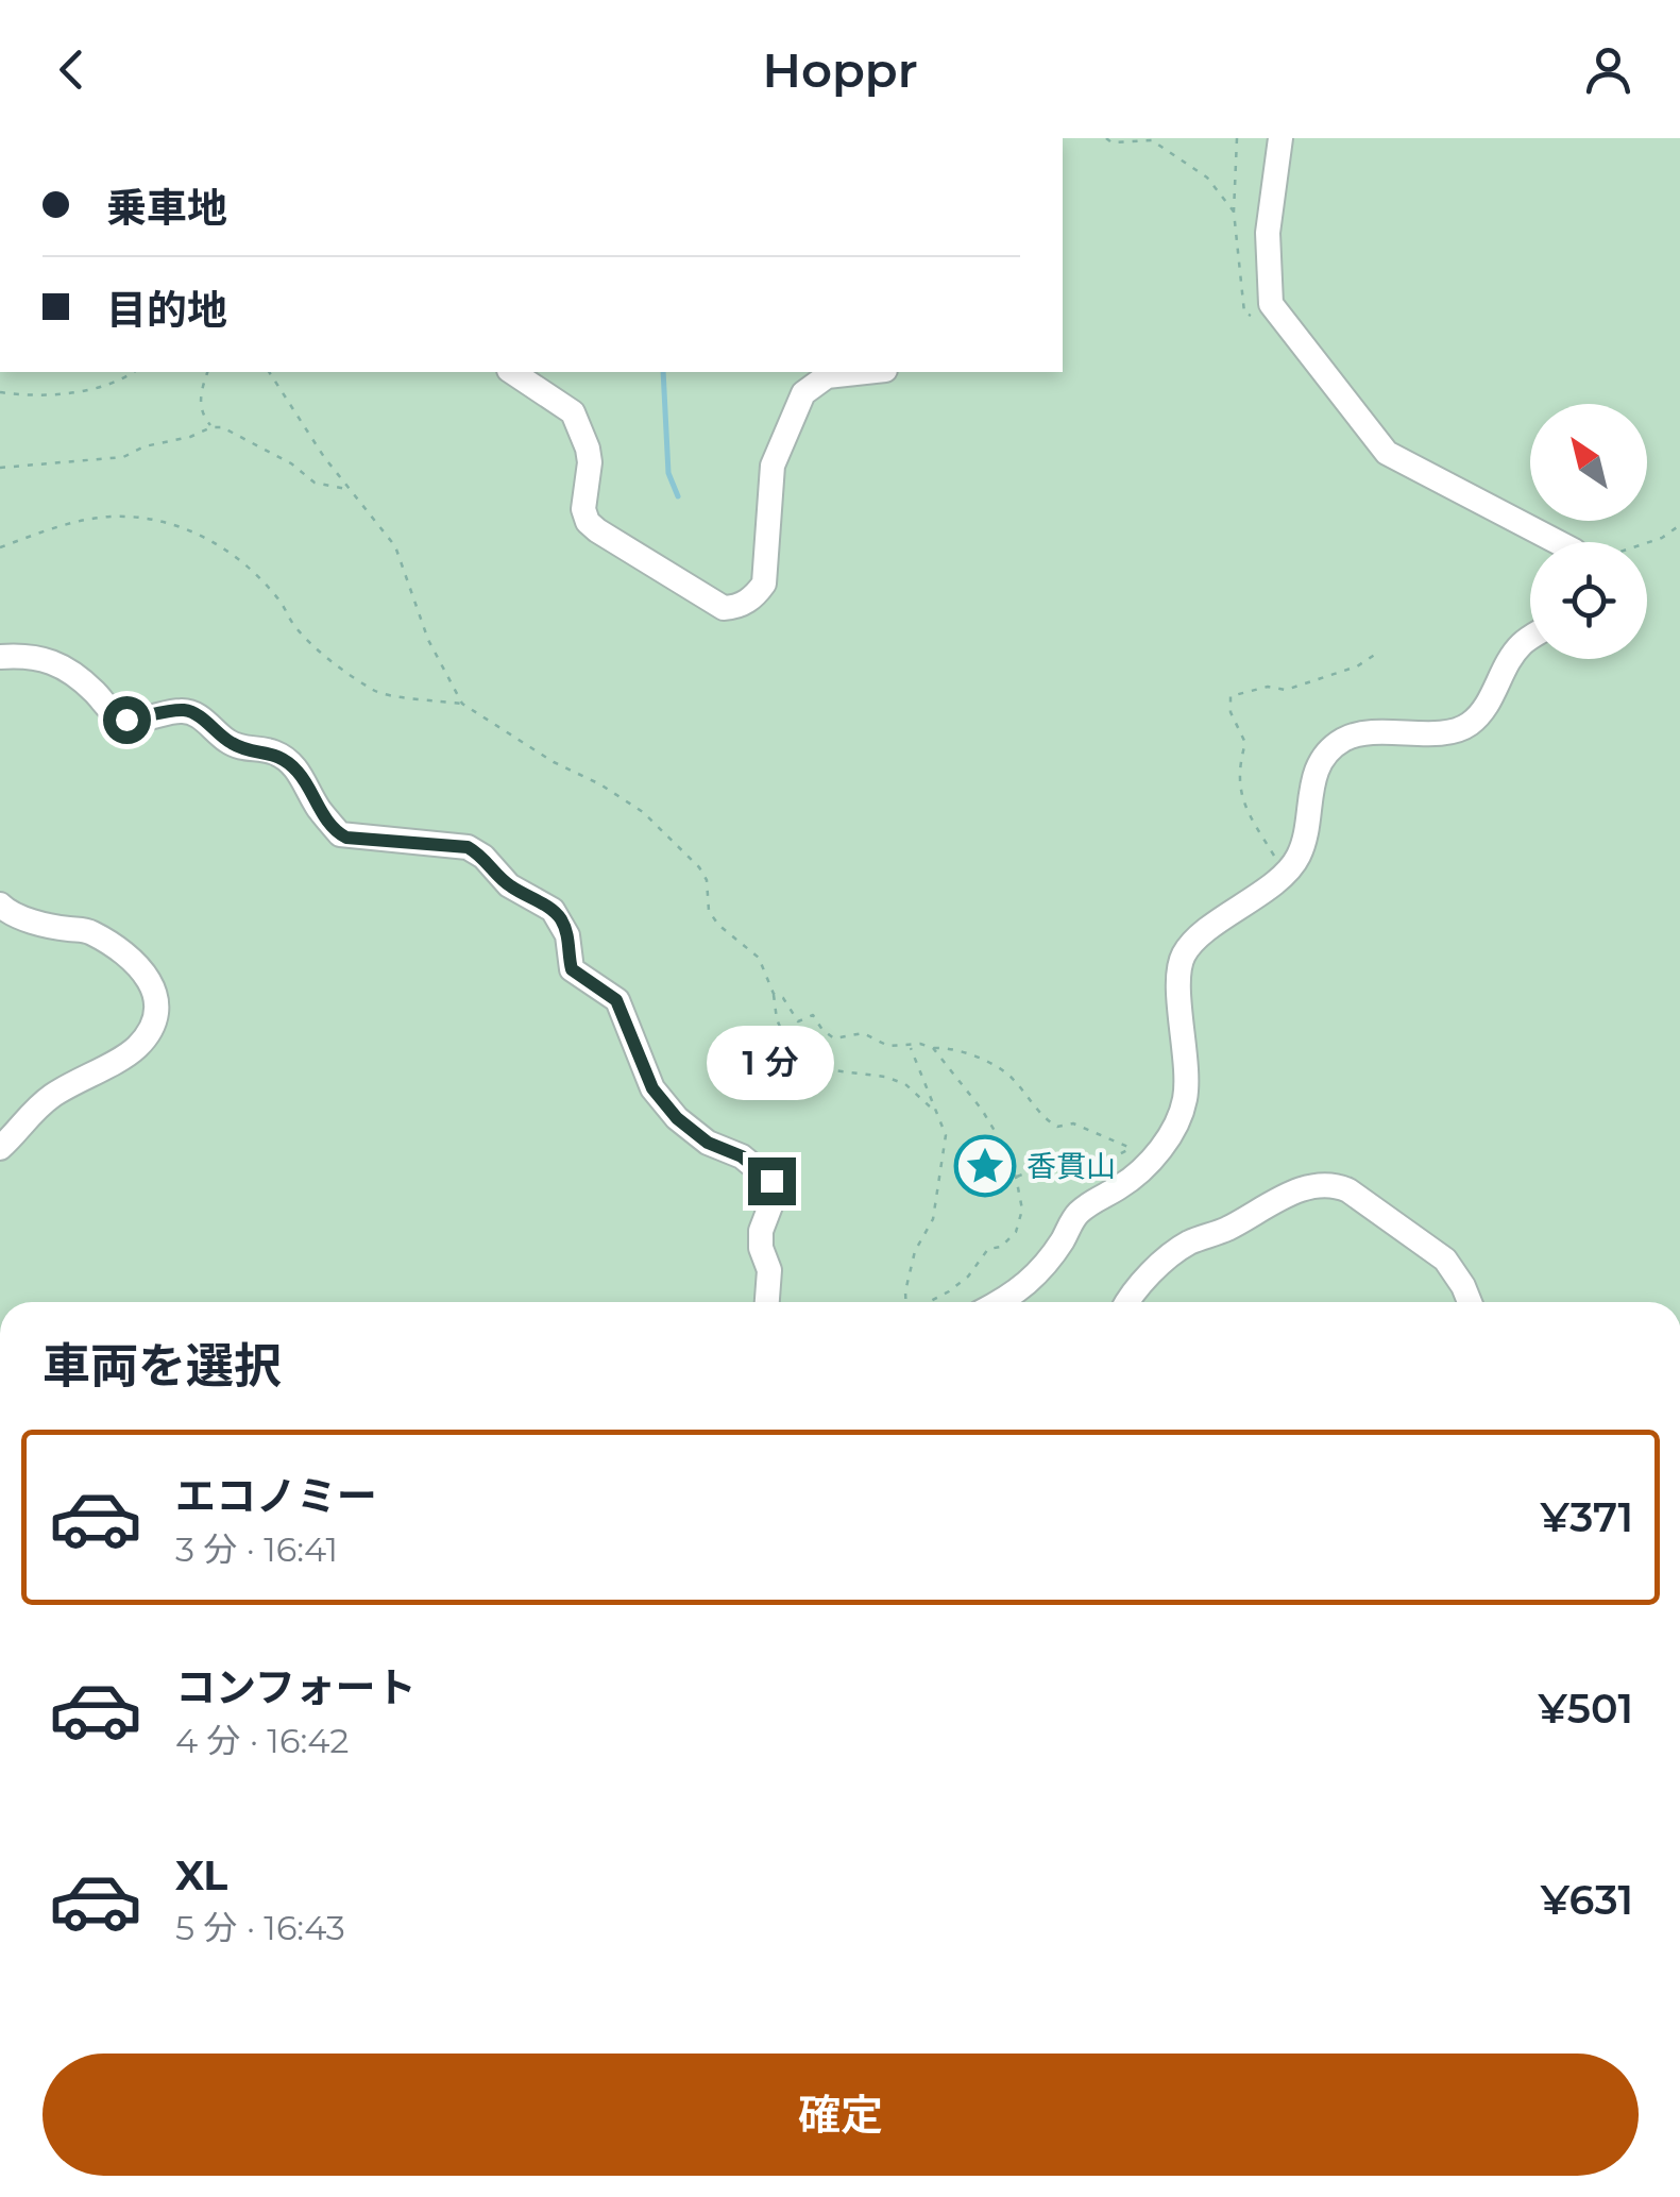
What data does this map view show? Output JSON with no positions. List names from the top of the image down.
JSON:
{
  "places": {
    "place": ["香貫山"]
  },
  "north": "top left",
  "page": {
    "header": "Hoppr",
    "banner": ["乗車地", "目的地"],
    "bubble": "1 分",
    "heading": "車両を選択",
    "list": [
      {
        "name": "エコノミー",
        "note": "3 分 · 16:41",
        "value": "¥371"
      },
      {
        "name": "コンフォート",
        "note": "4 分 · 16:42",
        "value": "¥501"
      },
      {
        "name": "XL",
        "note": "5 分 · 16:43",
        "value": "¥631"
      }
    ],
    "buttons": "確定"
  }
}
